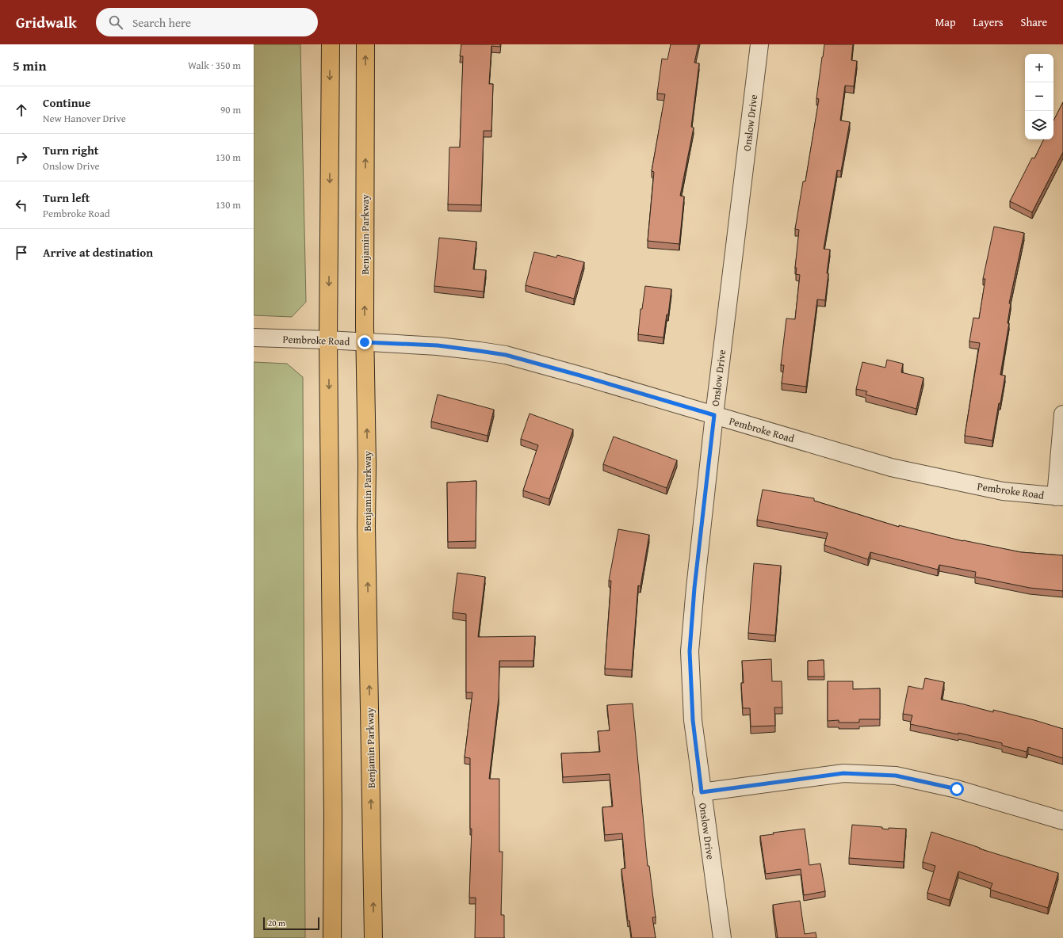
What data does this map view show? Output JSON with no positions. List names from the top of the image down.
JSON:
{
  "streets": {
    "highway": ["Benjamin Parkway"],
    "street": ["Onslow Drive", "Pembroke Road"]
  },
  "crossings": [
    ["Onslow Drive", "Pembroke Road"],
    ["Benjamin Parkway", "Pembroke Road"]
  ],
  "scale_bar": "20 m",
  "page": {
    "header": "Gridwalk",
    "search": "Search here",
    "nav": ["Map", "Layers", "Share"],
    "heading": ["5 min", "Walk · 350 m"],
    "map_buttons": ["+", "−"],
    "list": [
      ["Continue", "New Hanover Drive", "90 m"],
      ["Turn right", "Onslow Drive", "130 m"],
      ["Turn left", "Pembroke Road", "130 m"],
      "Arrive at destination"
    ],
    "scale": "20 m"
  }
}
